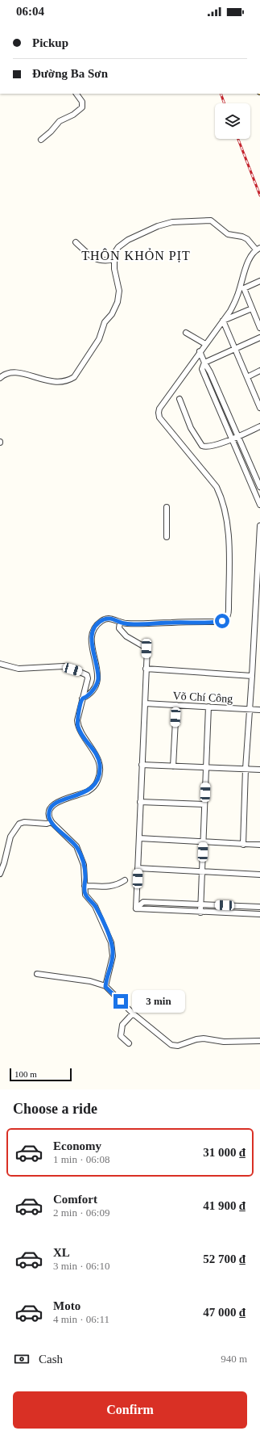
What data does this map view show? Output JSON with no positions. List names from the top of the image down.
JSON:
{
  "streets": {
    "street": ["Võ Chí Công"]
  },
  "districts": ["THÔN KHỎN PỊT"],
  "scale_bar": "100 m",
  "page": {
    "status": "06:04",
    "banner": ["Pickup", "Đường Ba Sơn"],
    "bubble": "3 min",
    "scale": "100 m",
    "heading": "Choose a ride",
    "list": [
      {
        "name": "Economy",
        "note": "1 min · 06:08",
        "value": "31 000 ₫"
      },
      {
        "name": "Comfort",
        "note": "2 min · 06:09",
        "value": "41 900 ₫"
      },
      {
        "name": "XL",
        "note": "3 min · 06:10",
        "value": "52 700 ₫"
      },
      {
        "name": "Moto",
        "note": "4 min · 06:11",
        "value": "47 000 ₫"
      }
    ],
    "pay": ["Cash", "940 m"],
    "buttons": "Confirm"
  }
}
